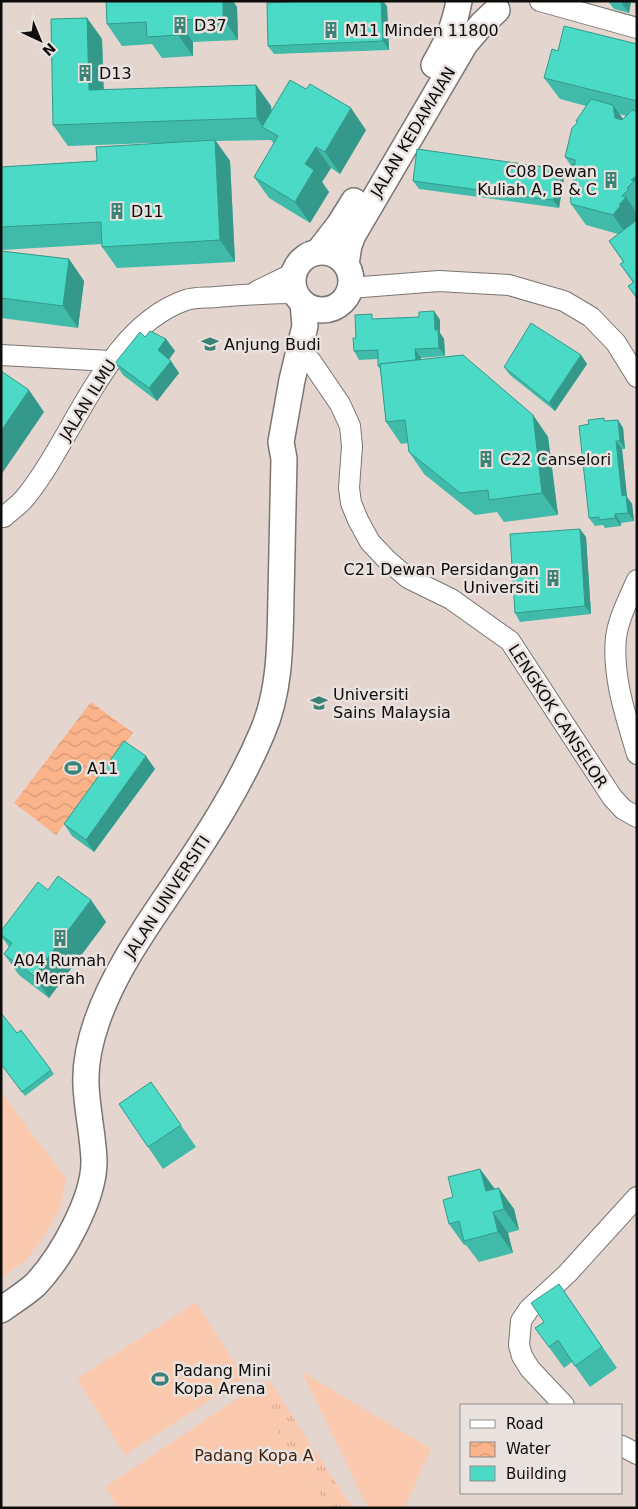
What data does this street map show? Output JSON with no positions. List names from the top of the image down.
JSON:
{
  "streets": {
    "street": [
      "JALAN KEDAMAIAN",
      "JALAN ILMU",
      "LENGKOK CANSELOR",
      "JALAN UNIVERSITI"
    ]
  },
  "crossings": [
    ["JALAN KEDAMAIAN", "JALAN ILMU"],
    ["JALAN KEDAMAIAN", "JALAN UNIVERSITI"],
    ["JALAN ILMU", "JALAN UNIVERSITI"],
    ["LENGKOK CANSELOR", "JALAN UNIVERSITI"]
  ],
  "parks": ["Padang Kopa A"],
  "places": {
    "building": [
      "D37",
      "M11 Minden 11800",
      "D13",
      "C08 Dewan Kuliah A, B & C",
      "D11",
      "C22 Canselori",
      "C21 Dewan Persidangan Universiti",
      "A04 Rumah Merah"
    ],
    "school or university": ["Anjung Budi", "Universiti Sains Malaysia"],
    "sports": ["A11", "Padang Mini Kopa Arena"]
  },
  "legend": ["Road", "Water", "Building"],
  "north": "bottom right"
}
